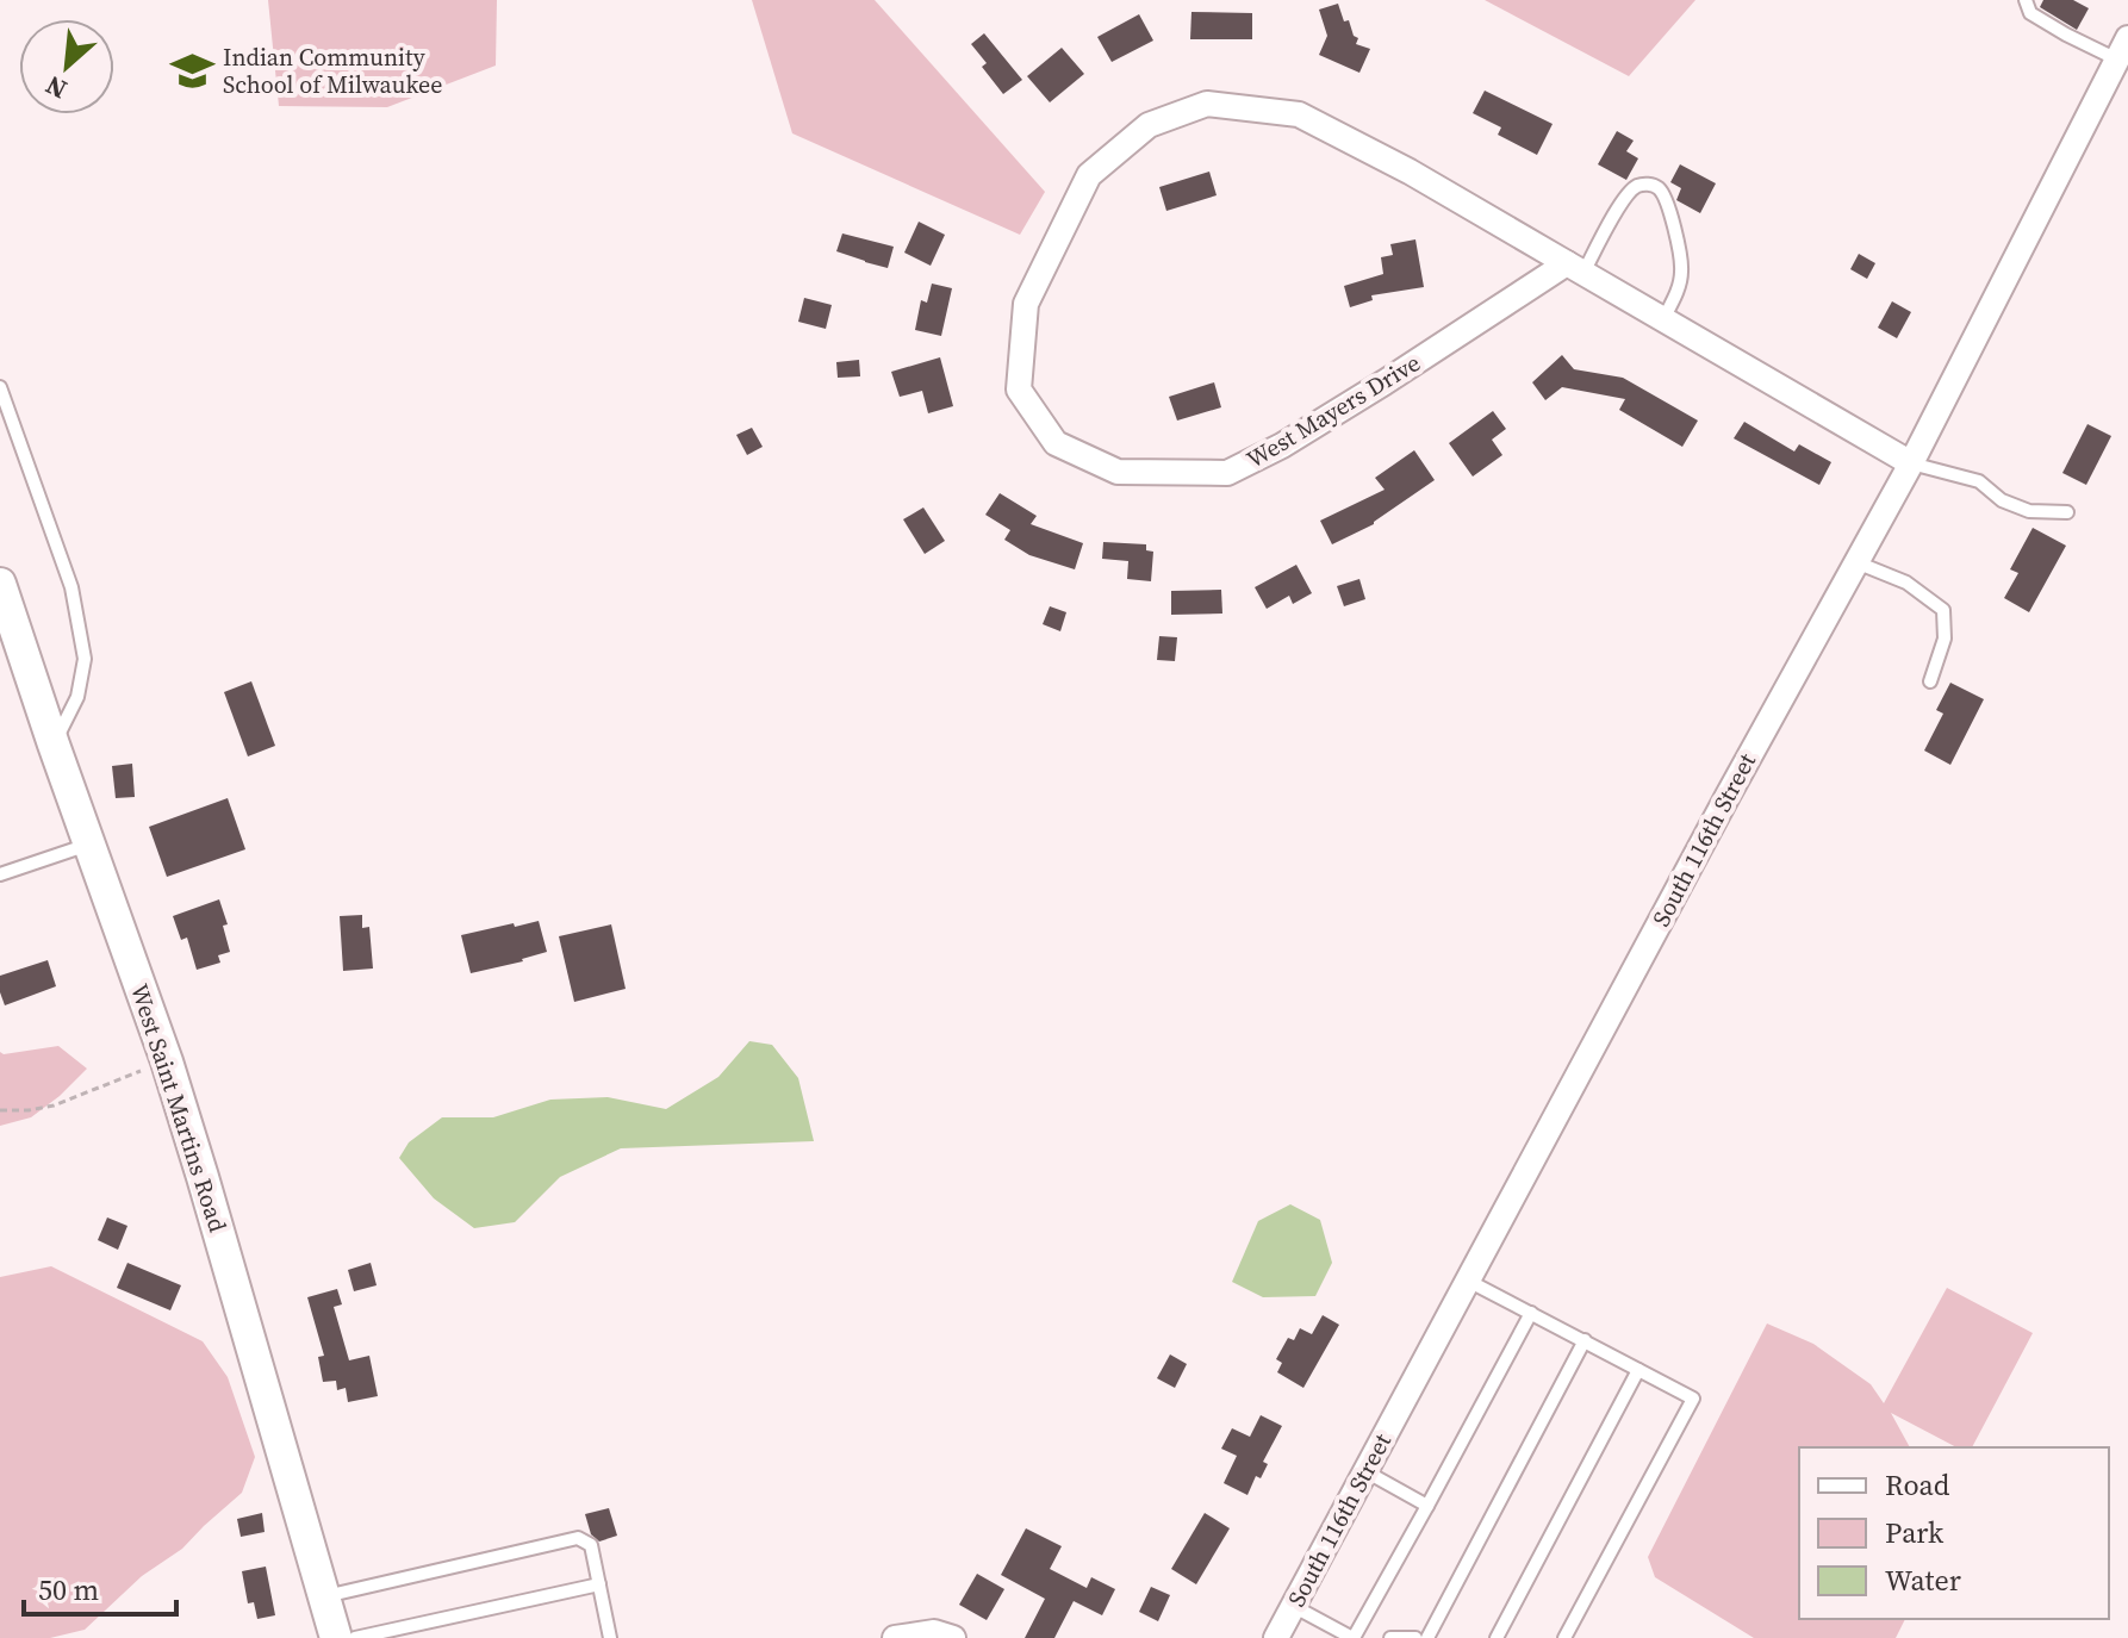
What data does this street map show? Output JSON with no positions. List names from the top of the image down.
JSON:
{
  "streets": {
    "street": ["West Mayers Drive", "South 116th Street", "West Saint Martins Road"]
  },
  "crossings": [
    ["West Mayers Drive", "South 116th Street"]
  ],
  "places": {
    "school or university": ["Indian Community School of Milwaukee"]
  },
  "legend": ["Road", "Park", "Water"],
  "scale_bar": "50 m",
  "north": "bottom left"
}
